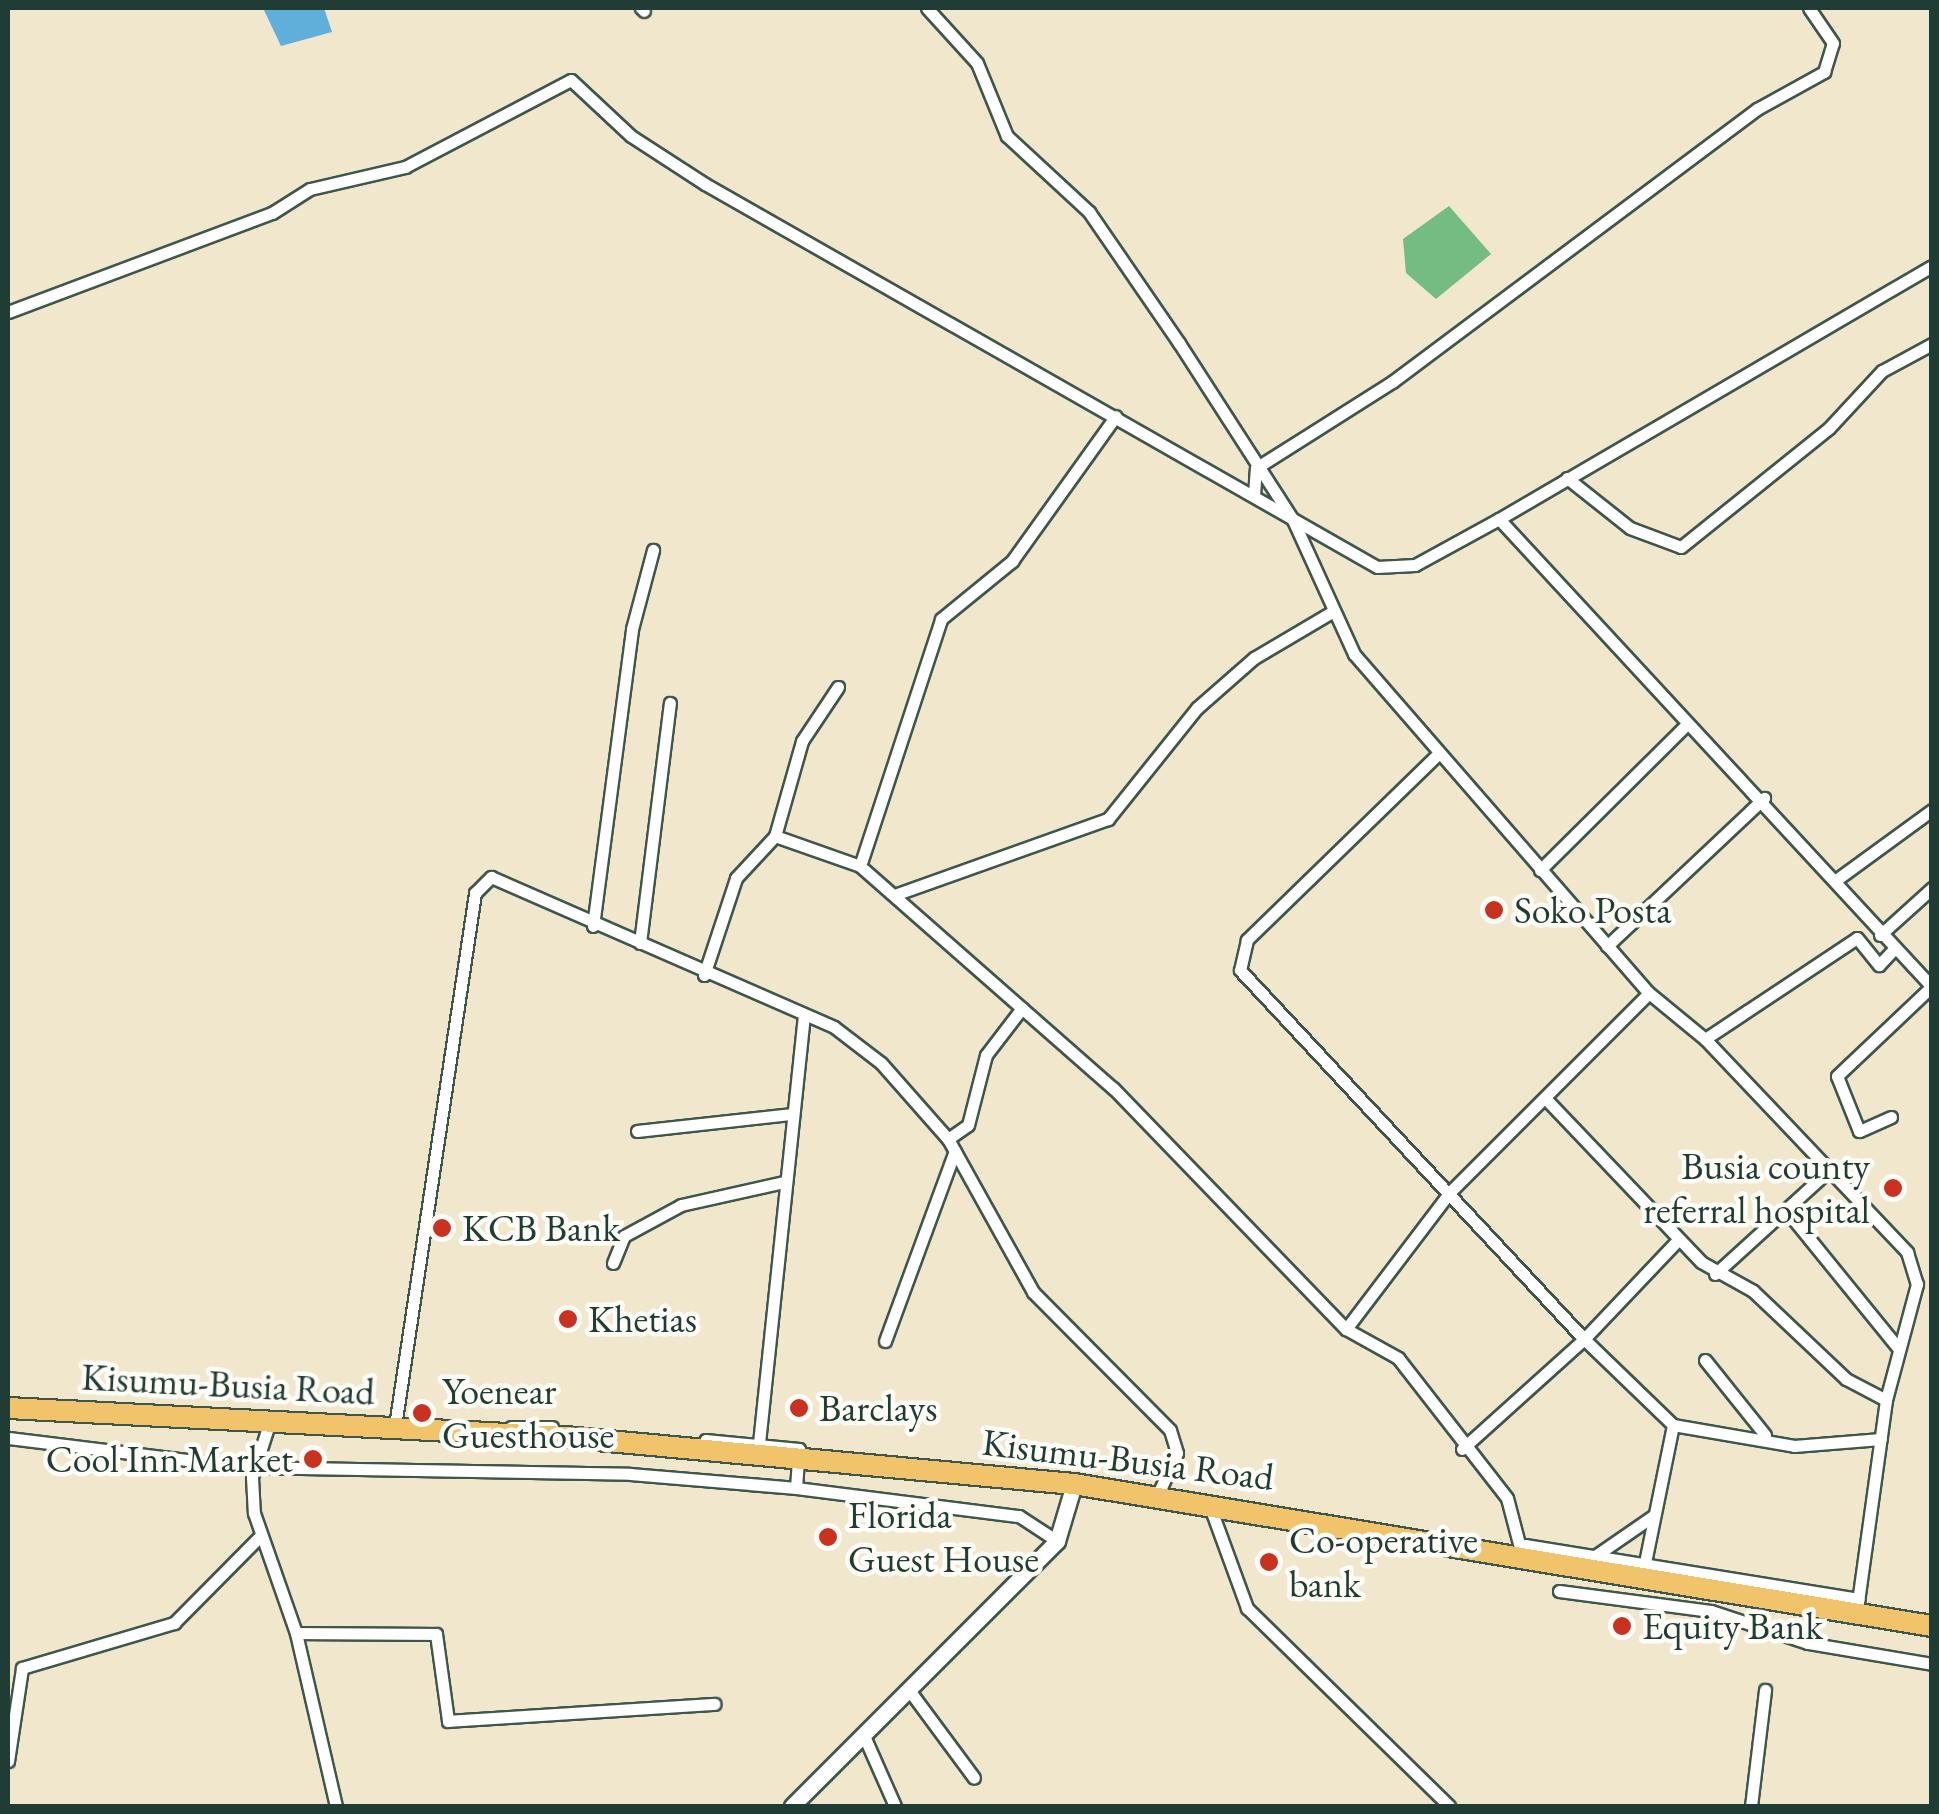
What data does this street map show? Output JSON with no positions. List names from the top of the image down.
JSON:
{
  "streets": {
    "highway": ["Kisumu-Busia Road"]
  },
  "places": [
    "Soko Posta",
    "Busia county referral hospital",
    "KCB Bank",
    "Khetias",
    "Barclays",
    "Yoenear Guesthouse",
    "Cool Inn Market",
    "Florida Guest House",
    "Co-operative bank",
    "Equity Bank"
  ]
}
